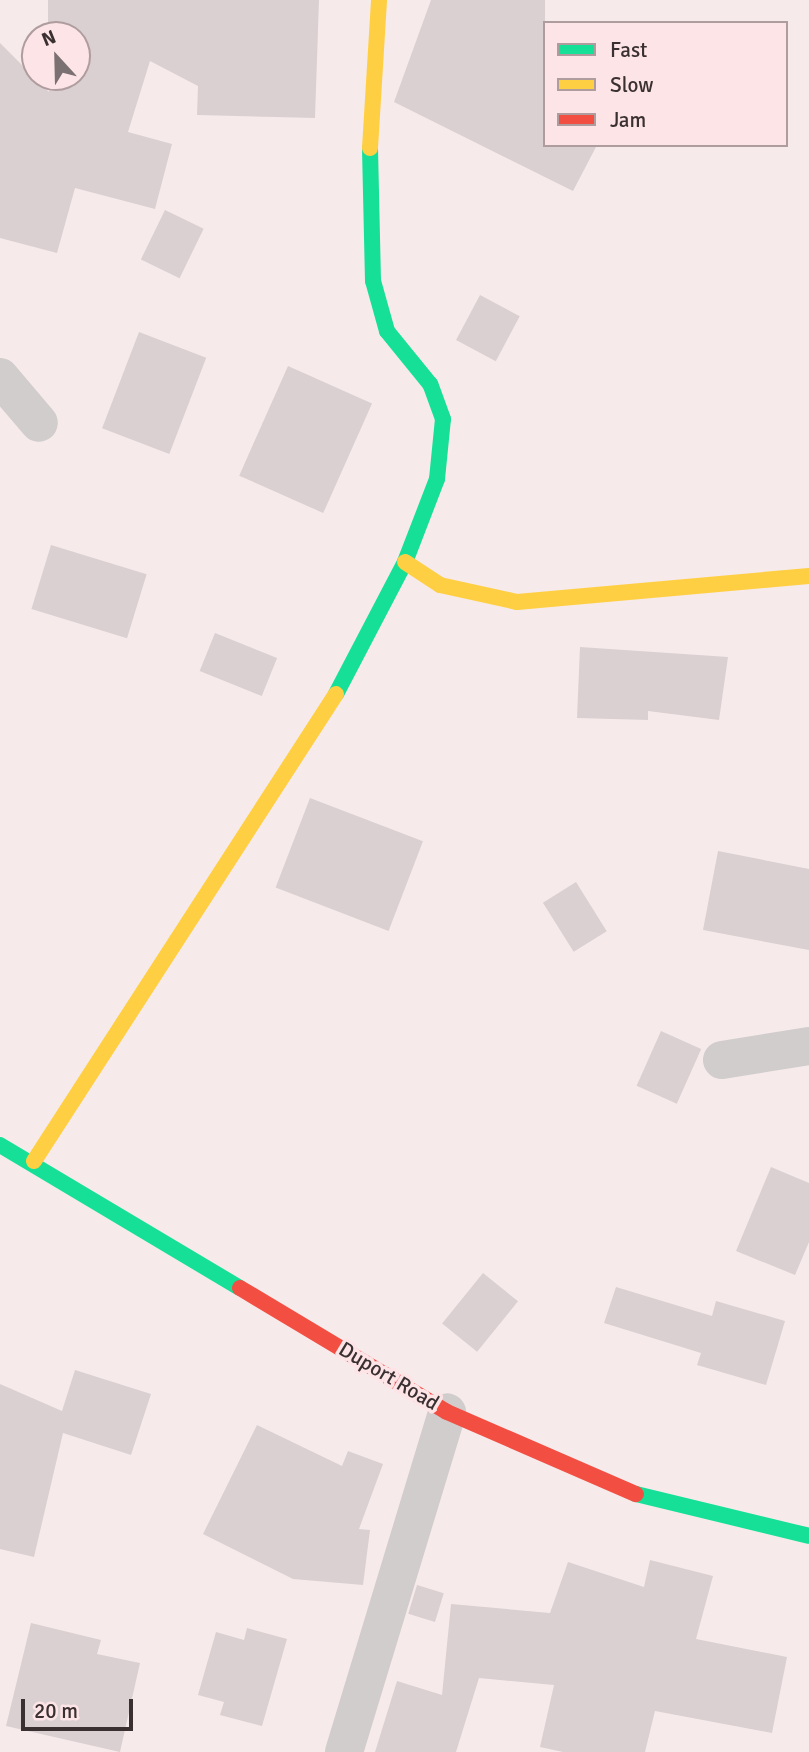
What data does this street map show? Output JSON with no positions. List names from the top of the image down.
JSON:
{
  "streets": {
    "street": ["Duport Road"]
  },
  "legend": ["Fast", "Slow", "Jam"],
  "scale_bar": "20 m",
  "north": "top"
}
